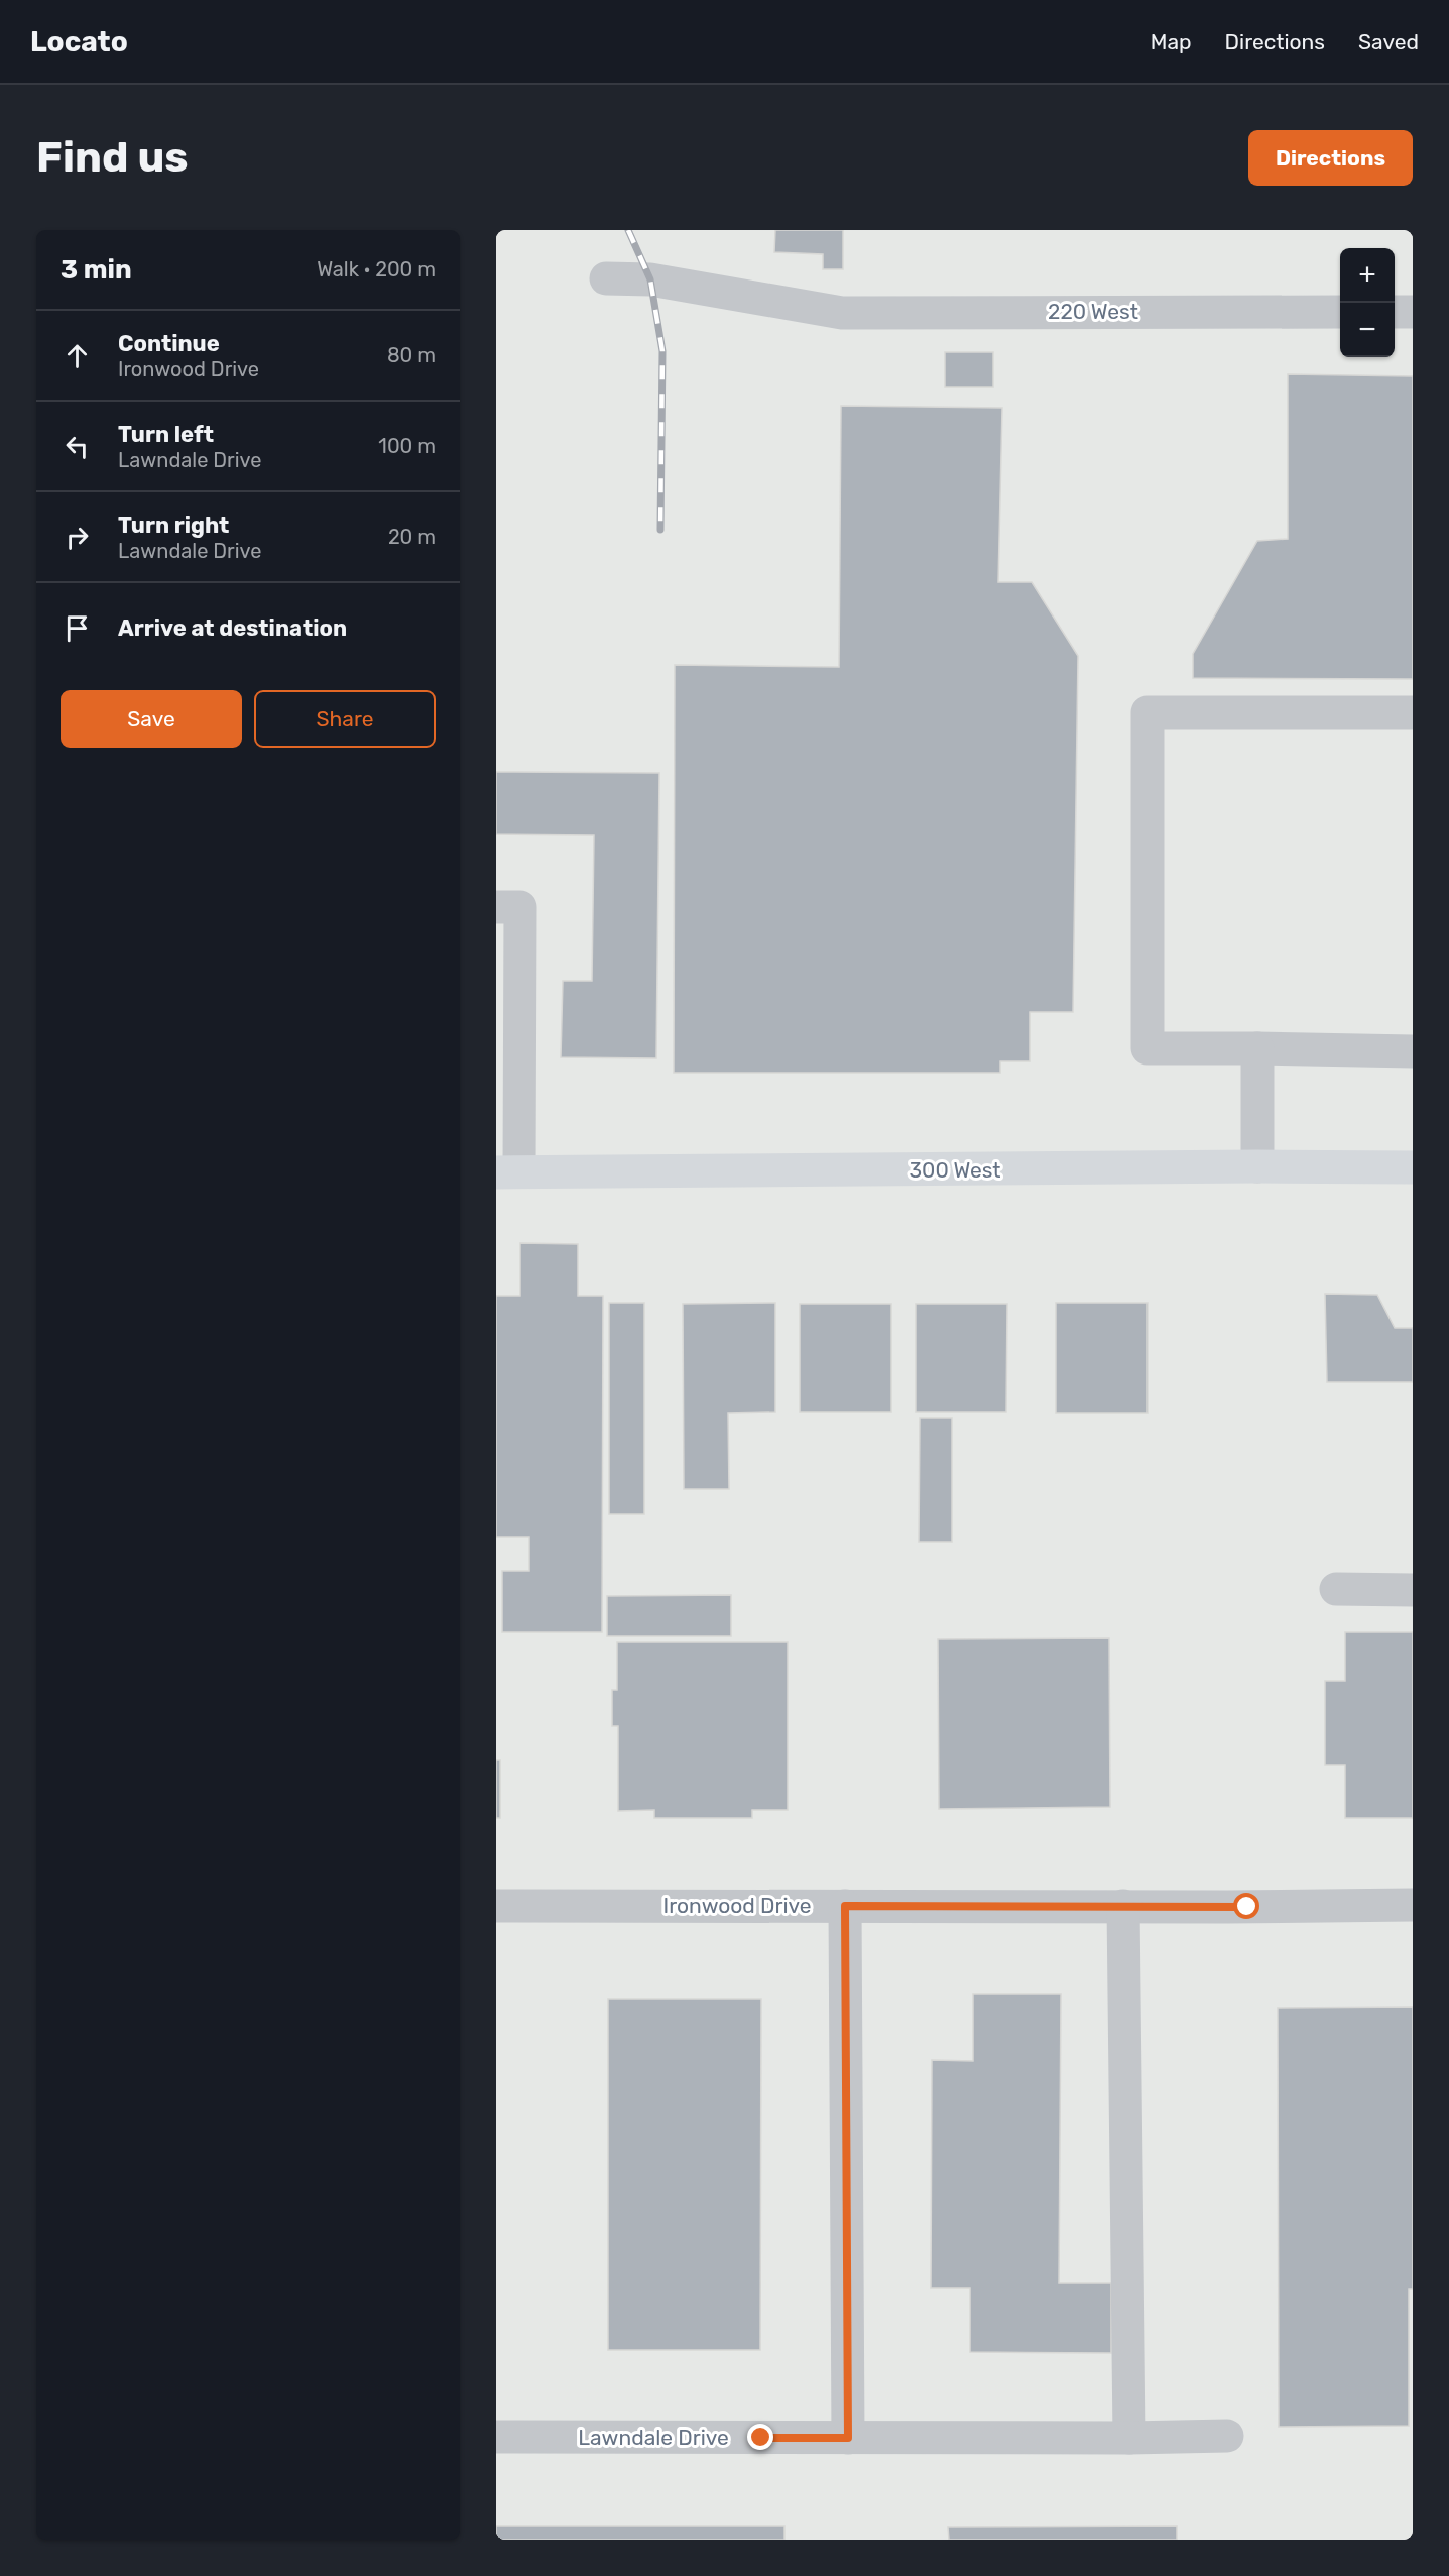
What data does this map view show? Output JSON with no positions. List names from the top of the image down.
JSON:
{
  "streets": {
    "main road": ["300 West"],
    "street": ["220 West", "Ironwood Drive", "Lawndale Drive"]
  },
  "page": {
    "header": "Locato",
    "nav": ["Map", "Directions", "Saved"],
    "buttons": [
      "Directions",
      ["Save", "Share"]
    ],
    "title": "Find us",
    "heading": ["3 min", "Walk · 200 m"],
    "map_buttons": ["+", "−"],
    "list": [
      ["Continue", "Ironwood Drive", "80 m"],
      ["Turn left", "Lawndale Drive", "100 m"],
      ["Turn right", "Lawndale Drive", "20 m"],
      "Arrive at destination"
    ]
  }
}
